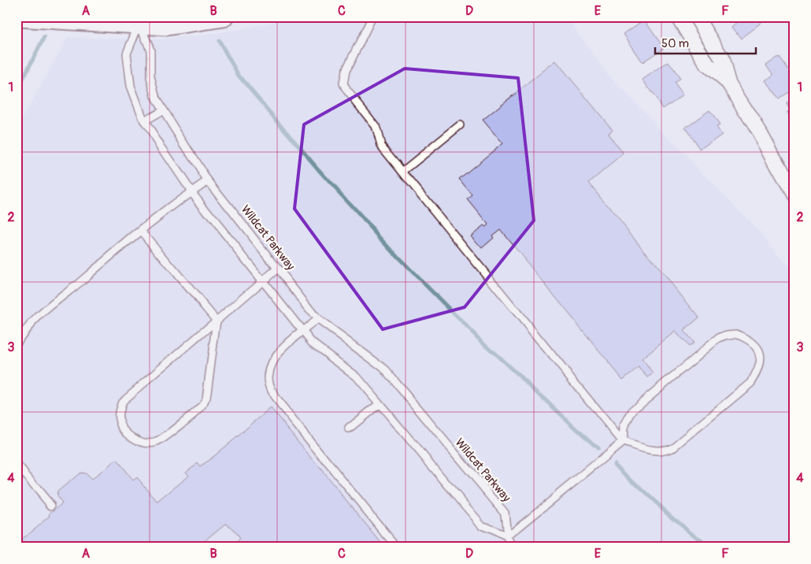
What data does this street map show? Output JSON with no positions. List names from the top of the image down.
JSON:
{
  "streets": {
    "lane": ["Wildcat Parkway"]
  },
  "scale_bar": "50 m",
  "grid": {
    "columns": [
      "A",
      "B",
      "C",
      "D",
      "E",
      "F"
    ],
    "rows": [
      "1",
      "2",
      "3",
      "4"
    ]
  }
}
